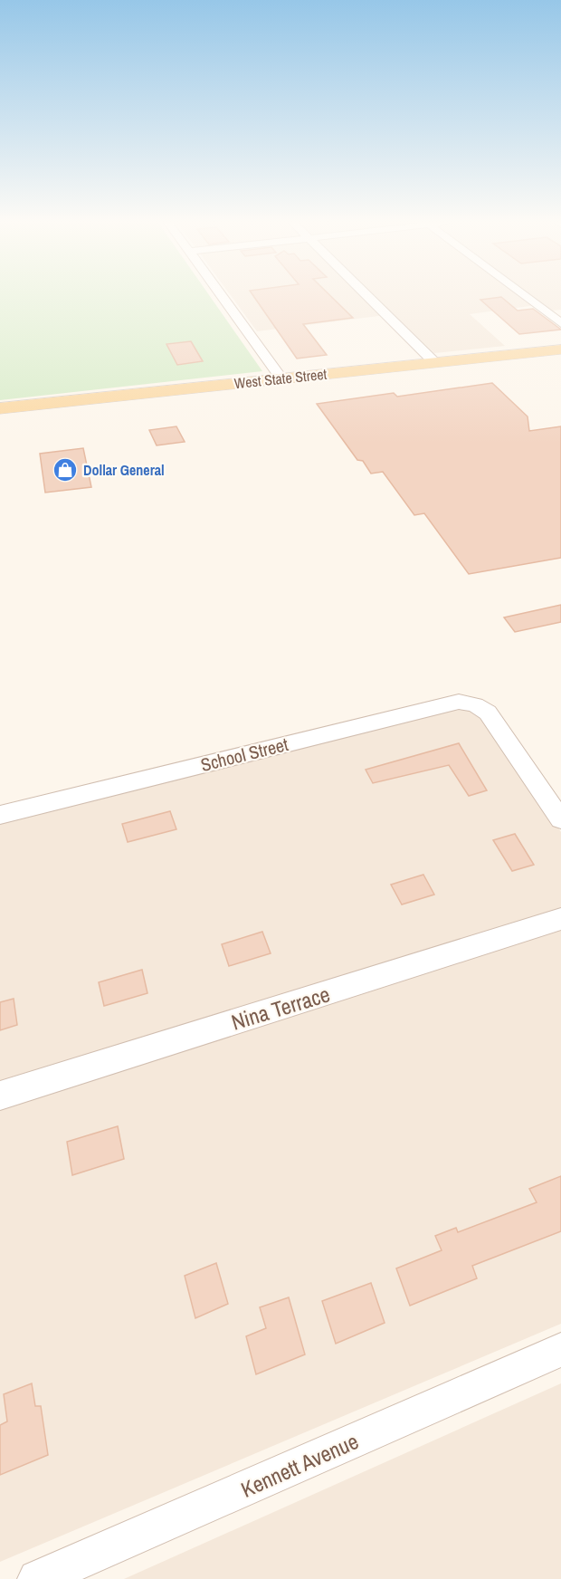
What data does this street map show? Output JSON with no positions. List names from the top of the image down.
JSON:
{
  "streets": {
    "main road": ["West State Street"],
    "street": ["School Street", "Nina Terrace", "Kennett Avenue"]
  },
  "places": {
    "shop": ["Dollar General"]
  }
}
